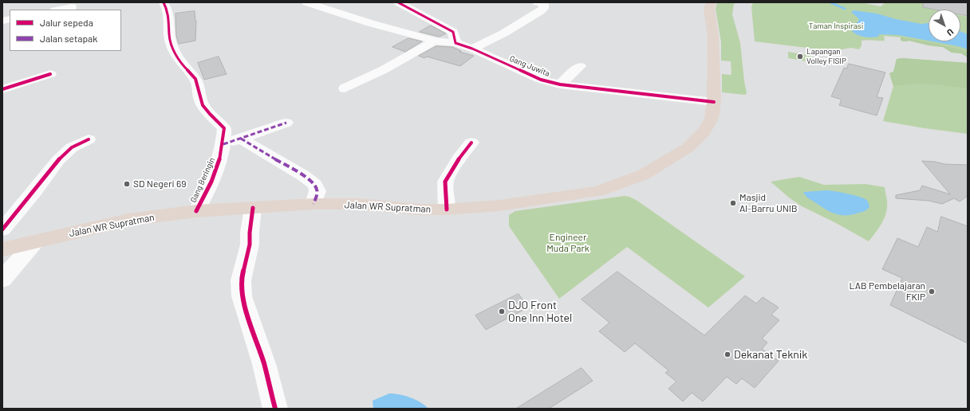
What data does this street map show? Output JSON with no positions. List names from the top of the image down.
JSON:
{
  "streets": {
    "highway": ["Jalan WR Supratman"],
    "street": ["Gang Juwita", "Gang Beringin"]
  },
  "crossings": [
    ["Gang Juwita", "Jalan WR Supratman"],
    ["Gang Beringin", "Jalan WR Supratman"]
  ],
  "parks": ["Taman Inspirasi", "Engineer Muda Park"],
  "places": [
    "Lapangan Volley FISIP",
    "SD Negeri 69",
    "Masjid Al-Barru UNIB",
    "LAB Pembelajaran FKIP",
    "DJO Front One Inn Hotel",
    "Dekanat Teknik"
  ],
  "legend": ["Jalur sepeda", "Jalan setapak"],
  "north": "bottom right"
}
